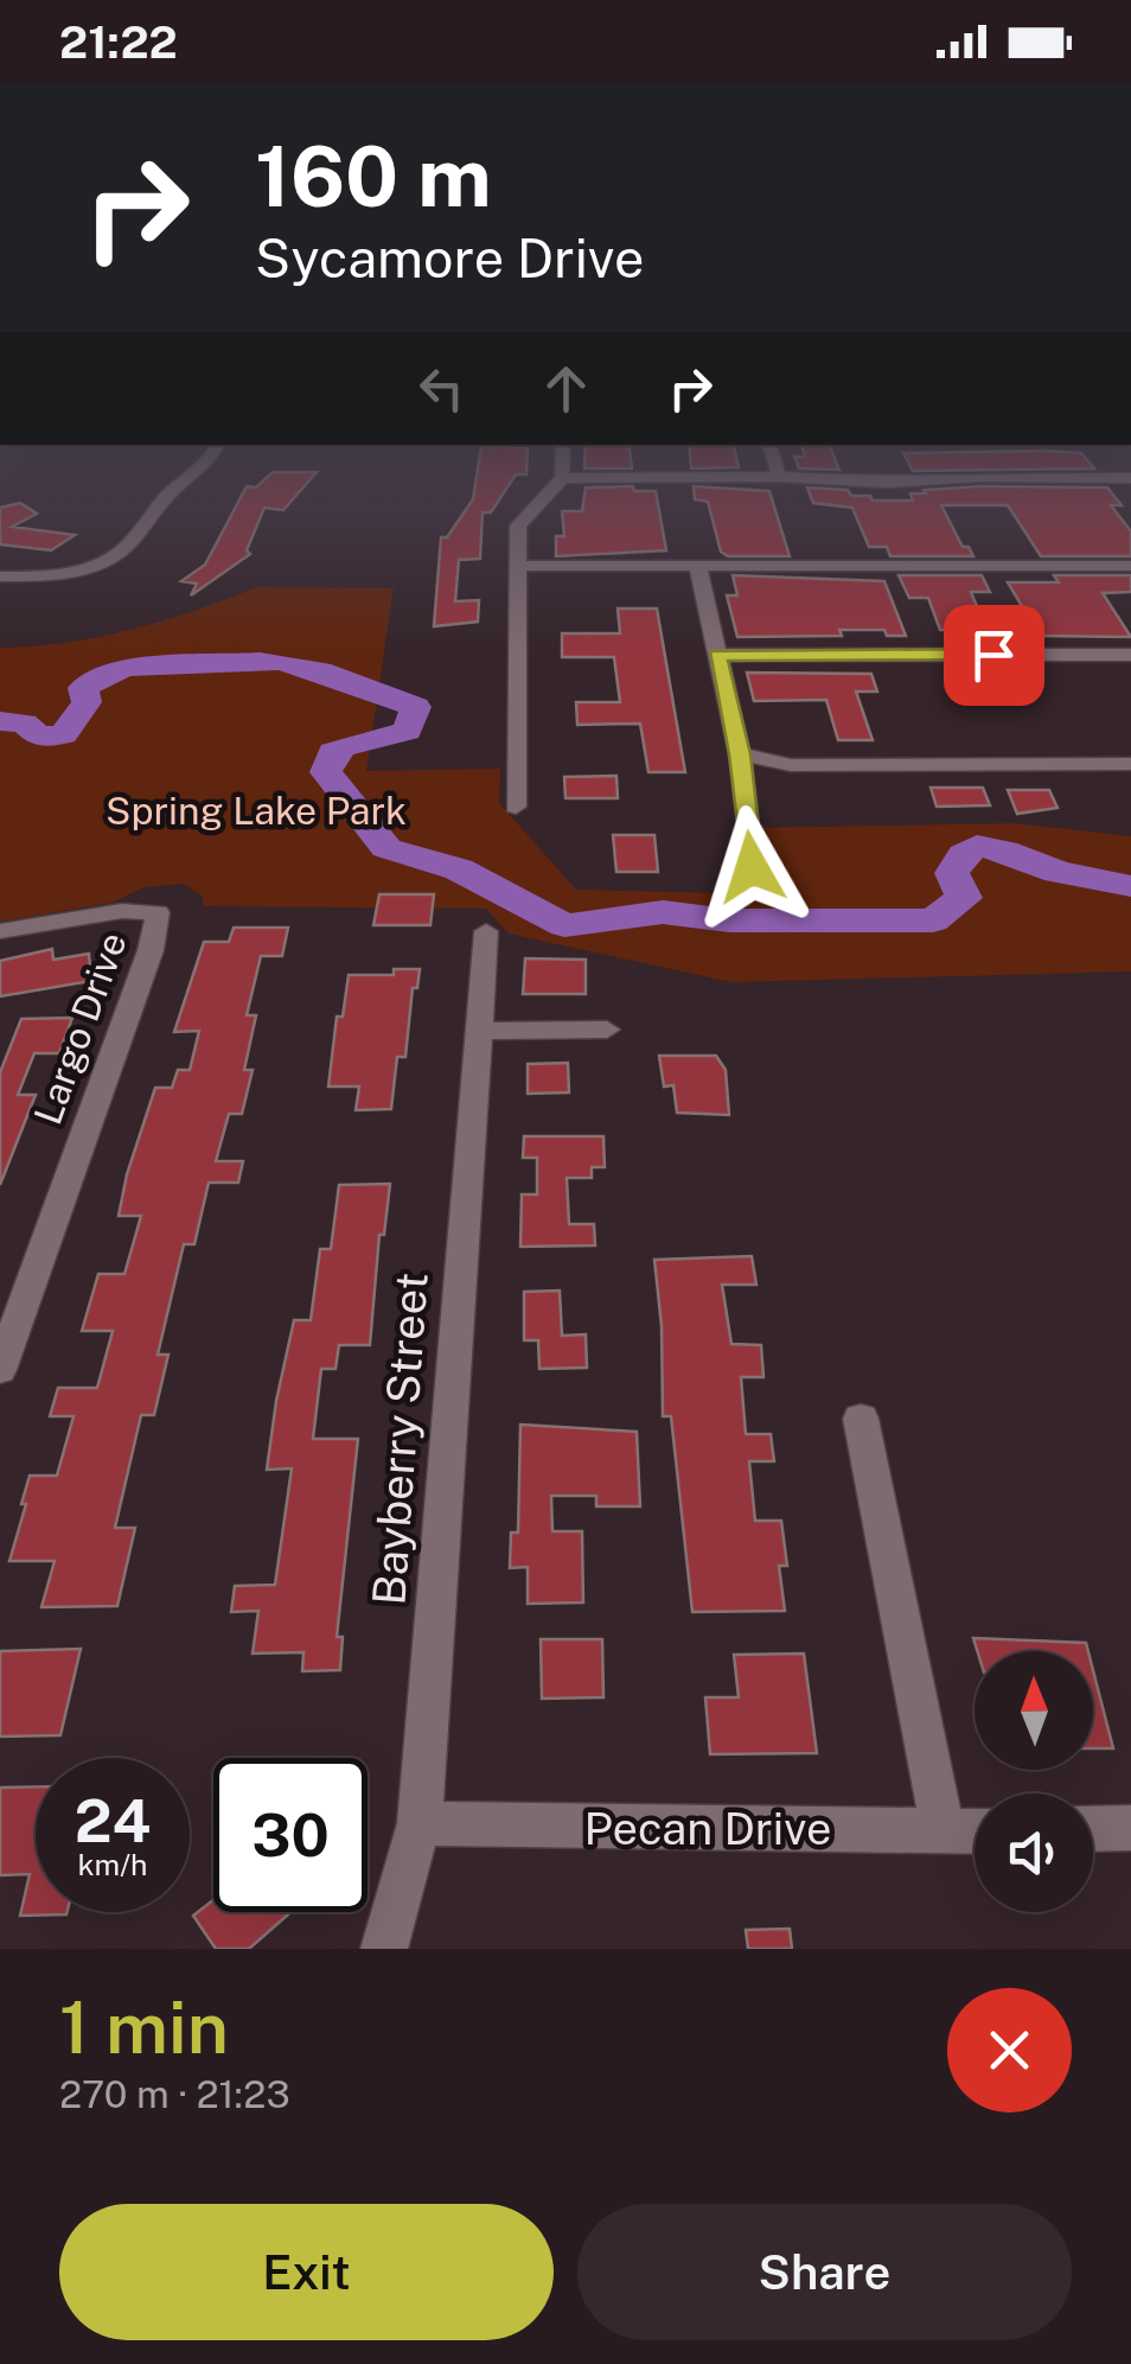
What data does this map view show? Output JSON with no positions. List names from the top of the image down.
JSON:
{
  "streets": {
    "street": ["Largo Drive", "Bayberry Street", "Pecan Drive"]
  },
  "crossings": [
    ["Bayberry Street", "Pecan Drive"]
  ],
  "parks": ["Spring Lake Park"],
  "north": "top",
  "page": {
    "status": "21:22",
    "turn": ["160 m", "Sycamore Drive"],
    "speed": "24 km/h",
    "limit": "30",
    "heading": ["1 min", "270 m · 21:23"],
    "buttons": ["Exit", "Share"]
  }
}
